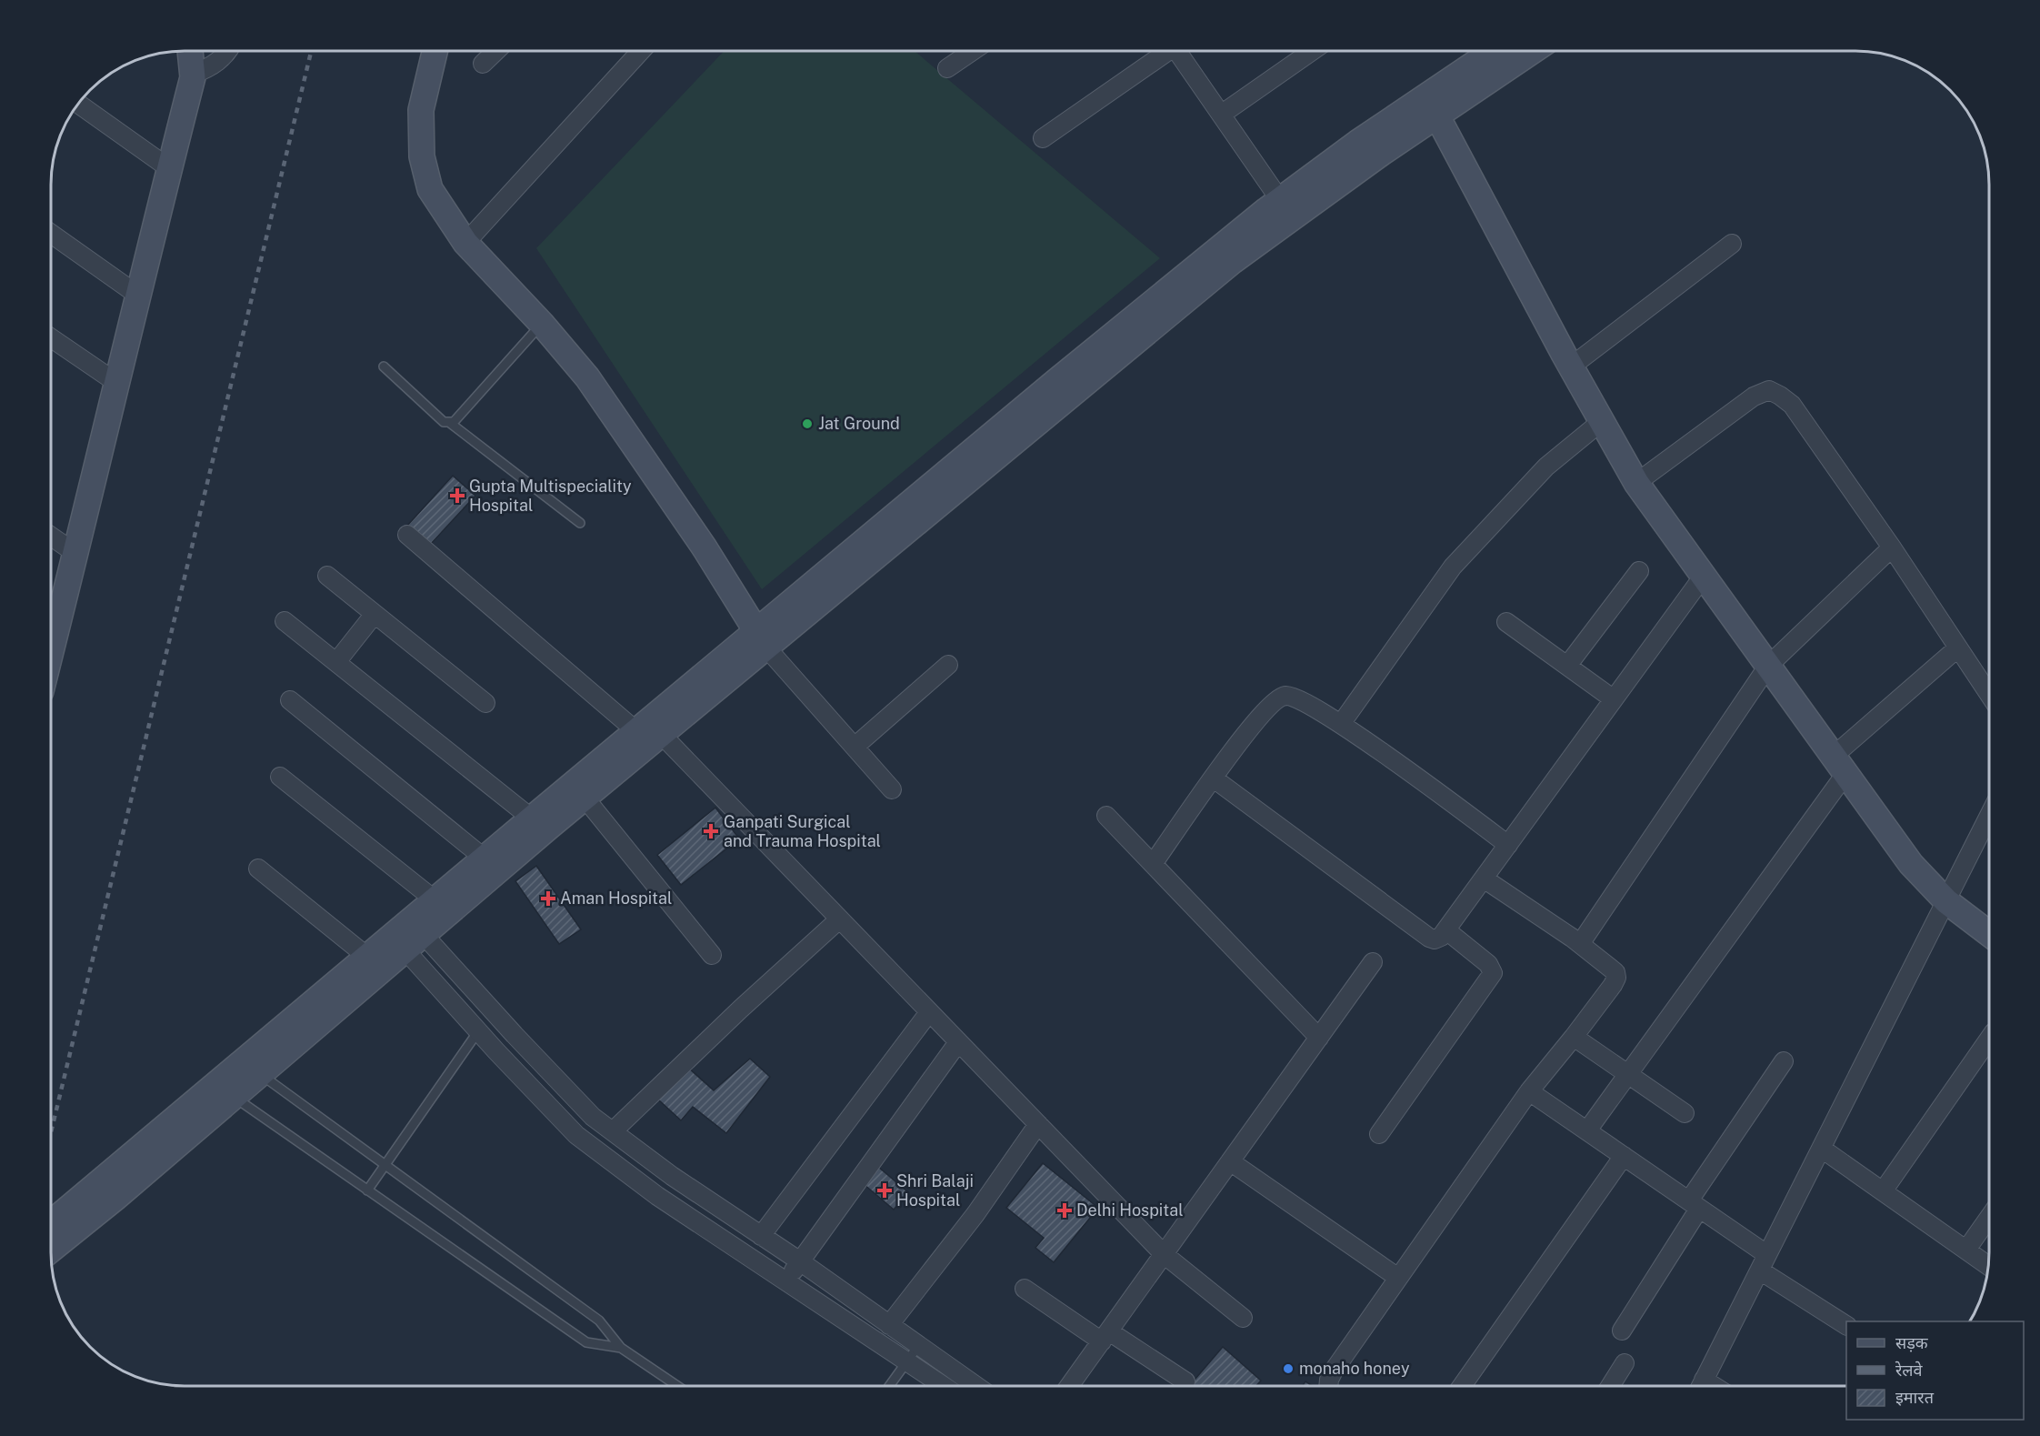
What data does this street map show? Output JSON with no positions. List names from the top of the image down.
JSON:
{
  "places": {
    "other": ["Jat Ground", "monaho honey"],
    "health": [
      "Gupta Multispeciality Hospital",
      "Ganpati Surgical and Trauma Hospital",
      "Aman Hospital",
      "Shri Balaji Hospital",
      "Delhi Hospital"
    ]
  },
  "legend": ["सड़क", "रेलवे", "इमारत"]
}
